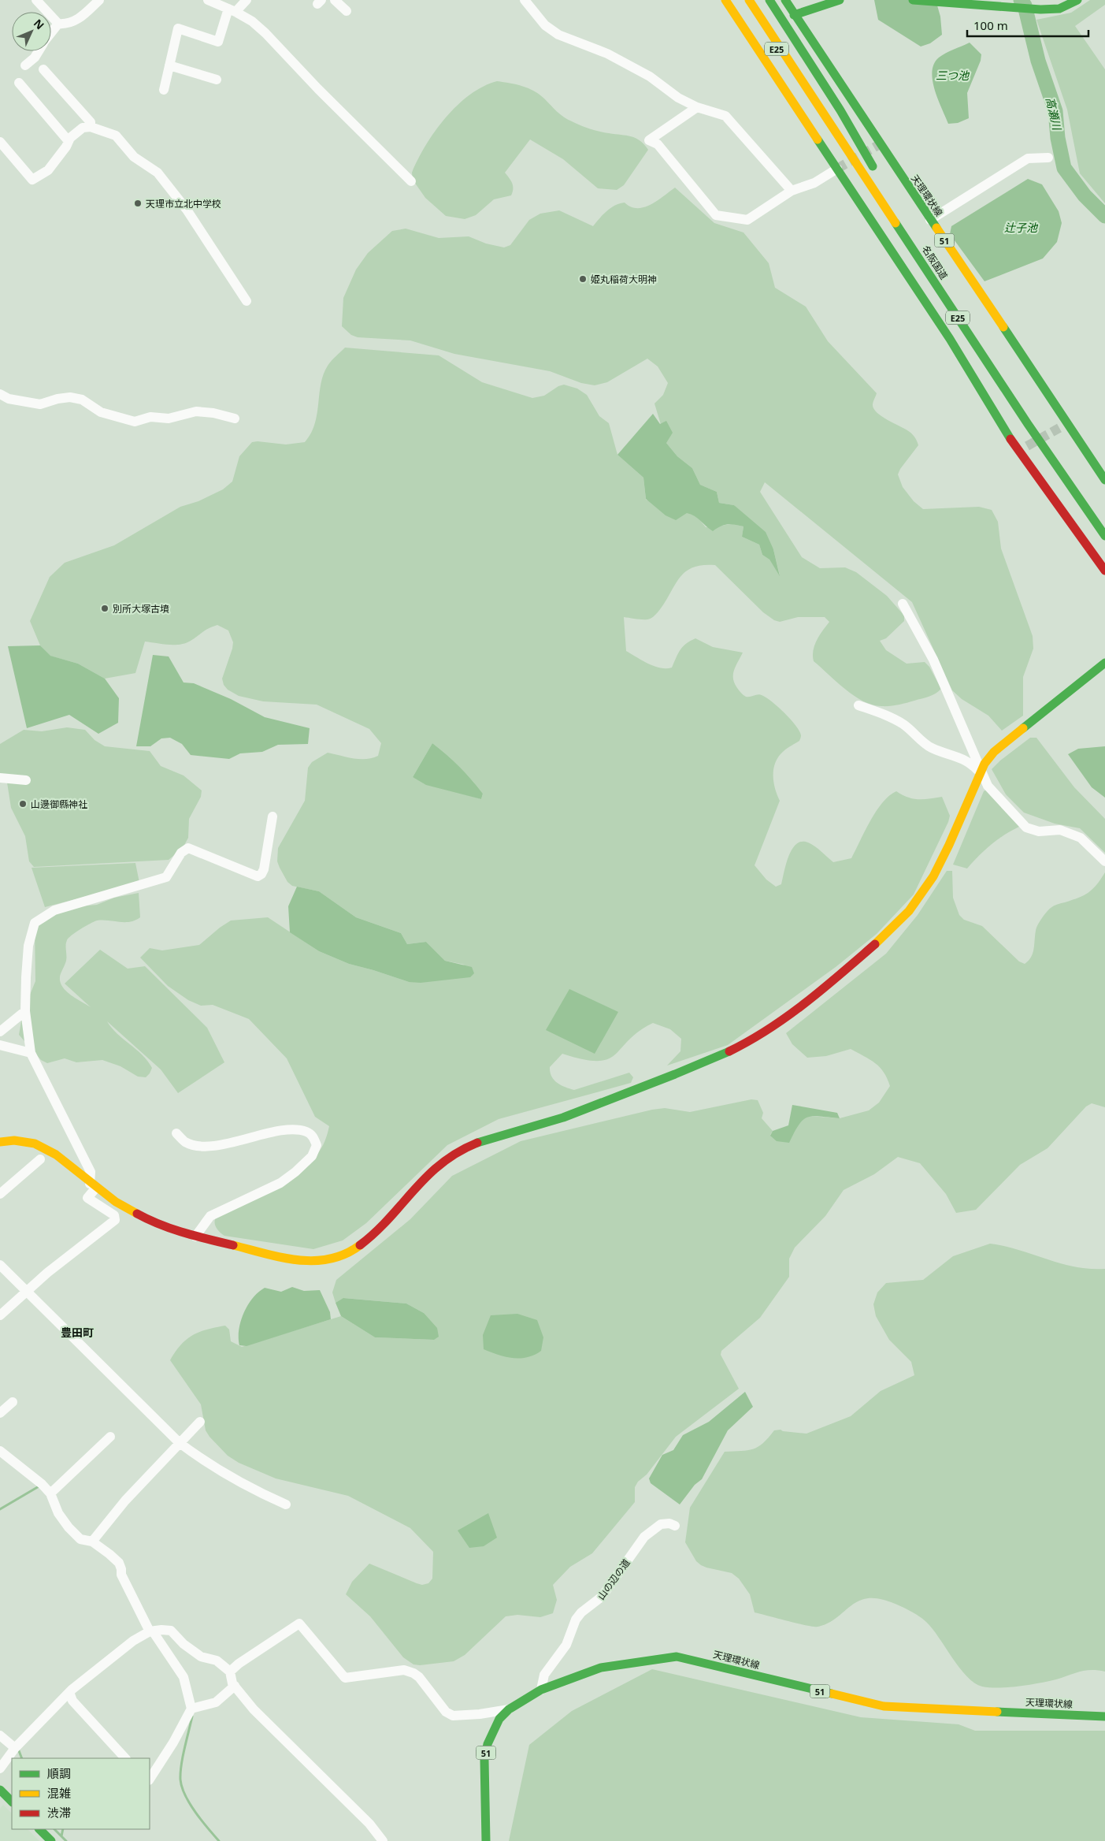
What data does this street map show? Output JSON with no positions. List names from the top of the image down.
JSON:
{
  "streets": {
    "main road": [
      "E25",
      "天理環状線",
      "51",
      "名阪国道"
    ],
    "street": ["山の辺の道"]
  },
  "crossings": [
    ["E25", "名阪国道"],
    ["天理環状線", "山の辺の道"]
  ],
  "districts": ["豊田町"],
  "water": ["三つ池", "高瀬川", "辻子池"],
  "places": [
    "天理市立北中学校",
    "姫丸稲荷大明神",
    "別所大塚古墳",
    "山邊御縣神社"
  ],
  "legend": ["順調", "混雑", "渋滞"],
  "scale_bar": "100 m",
  "north": "top right"
}
